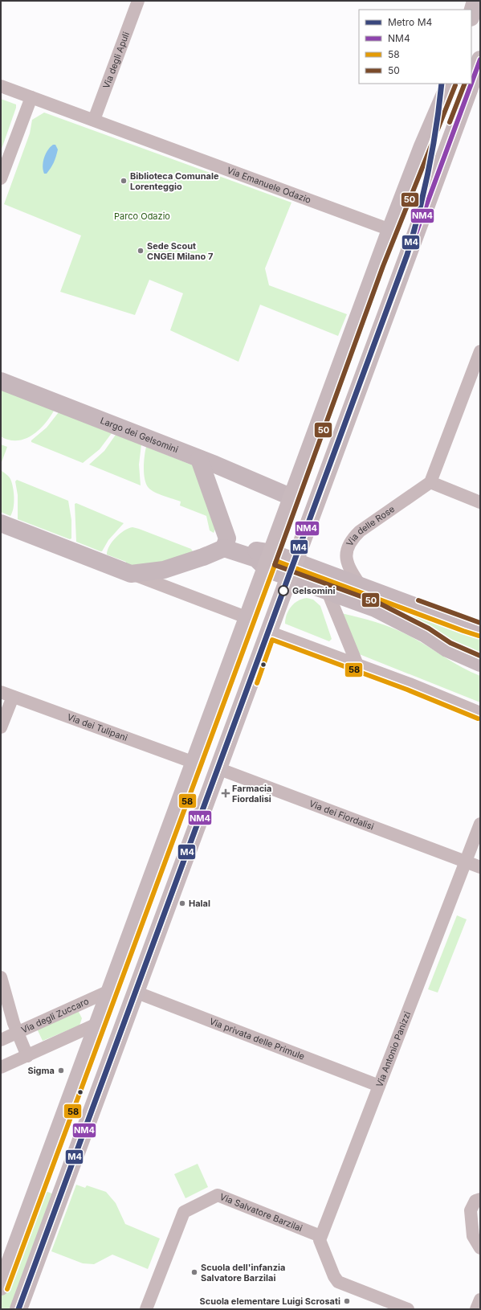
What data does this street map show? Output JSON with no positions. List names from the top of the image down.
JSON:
{
  "streets": {
    "street": [
      "Via degli Apuli",
      "Via Emanuele Odazio",
      "Largo dei Gelsomini",
      "Via delle Rose",
      "Via dei Tulipani",
      "Via dei Fiordalisi",
      "Via degli Zuccaro",
      "Via privata delle Primule",
      "Via Antonio Panizzi",
      "Via Salvatore Barzilai"
    ]
  },
  "crossings": [
    ["Via degli Apuli", "Via Emanuele Odazio"],
    ["Via dei Fiordalisi", "Via Antonio Panizzi"],
    ["Via privata delle Primule", "Via Antonio Panizzi"],
    ["Via Antonio Panizzi", "Via Salvatore Barzilai"]
  ],
  "parks": ["Parco Odazio"],
  "places": {
    "other": [
      "Biblioteca Comunale Lorenteggio",
      "Sede Scout CNGEI Milano 7",
      "Gelsomini",
      "Halal",
      "Sigma",
      "Scuola dell'infanzia Salvatore Barzilai",
      "Scuola elementare Luigi Scrosati"
    ],
    "health": ["Farmacia Fiordalisi"]
  },
  "lines": [
    "transit line NM4",
    "metro line M4",
    "transit line 50",
    "transit line 58"
  ],
  "legend": [
    "Metro M4",
    "NM4",
    "58",
    "50"
  ]
}
